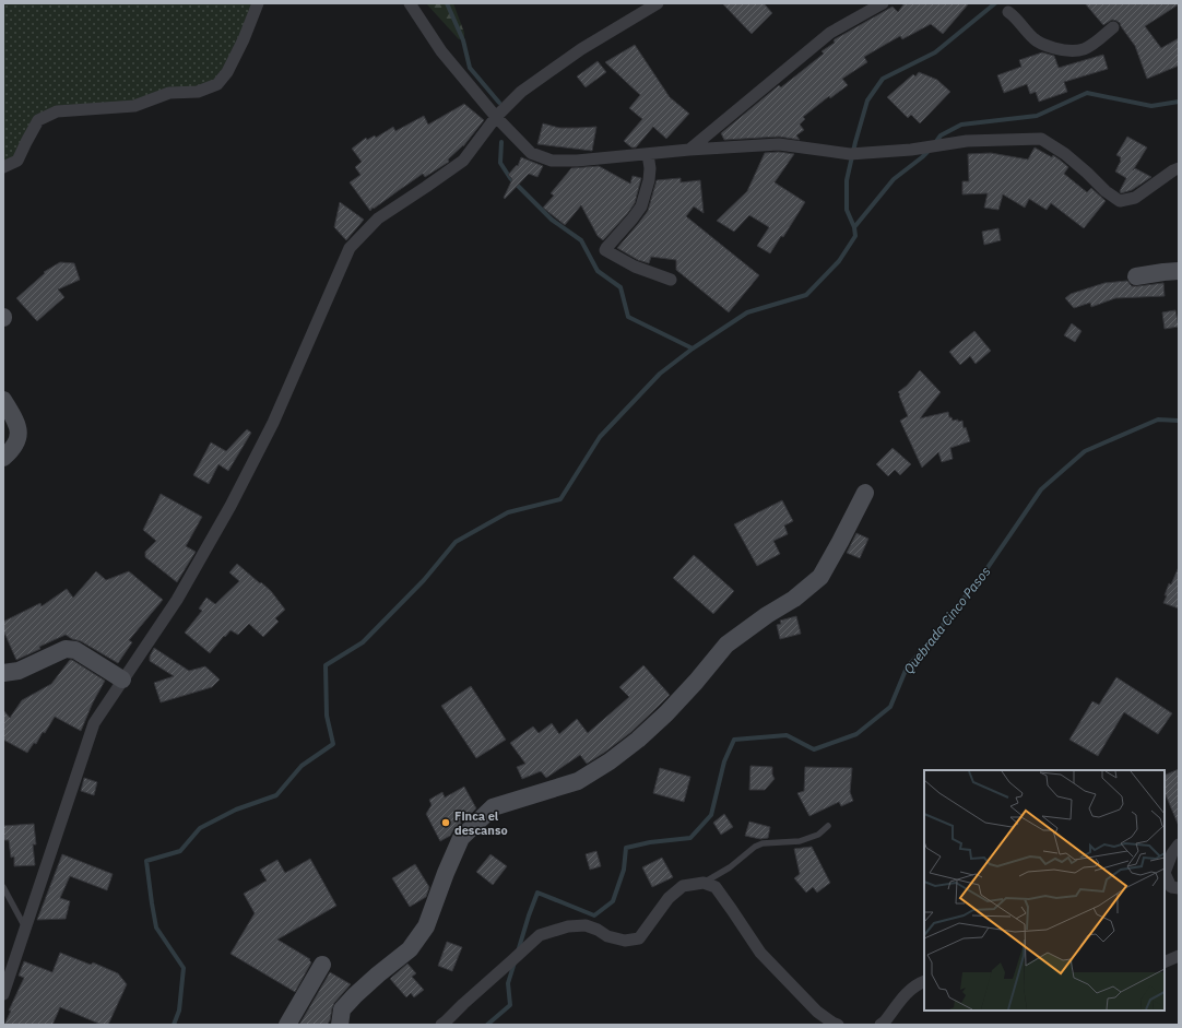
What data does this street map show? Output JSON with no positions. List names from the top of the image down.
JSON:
{
  "water": ["Quebrada Cinco Pasos"],
  "places": ["Finca el descanso"]
}
